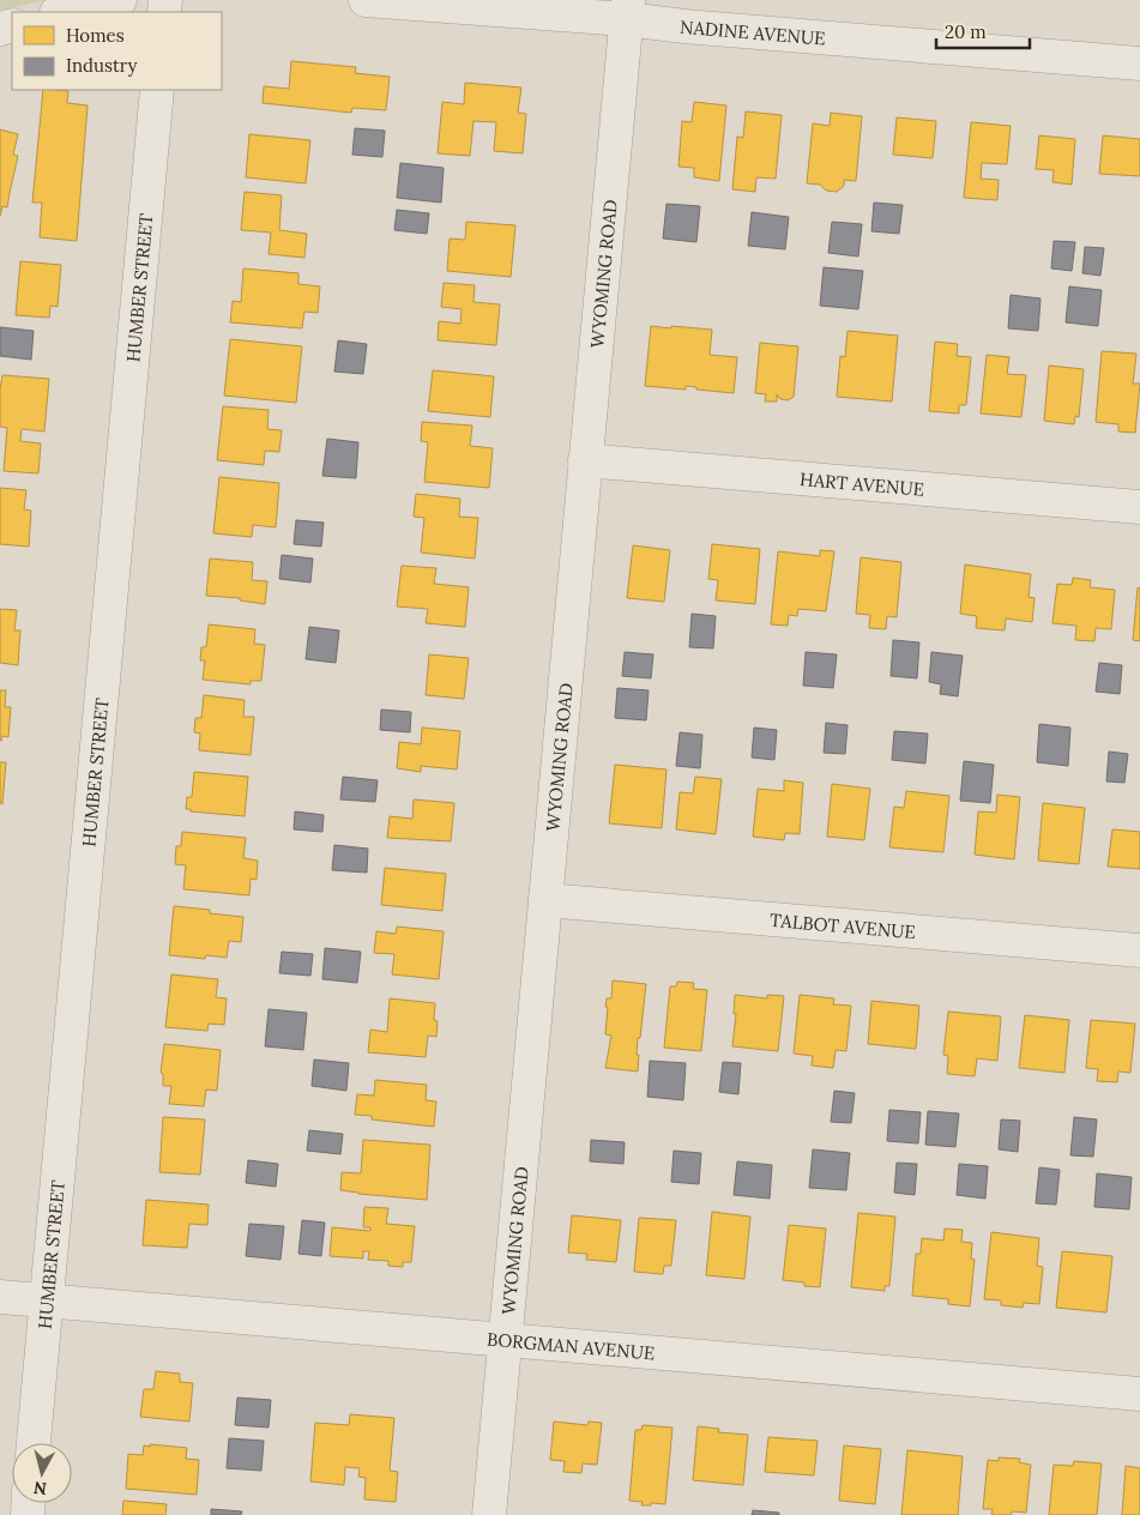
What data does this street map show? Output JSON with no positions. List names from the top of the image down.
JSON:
{
  "streets": {
    "street": [
      "NADINE AVENUE",
      "WYOMING ROAD",
      "HUMBER STREET",
      "HART AVENUE",
      "TALBOT AVENUE",
      "BORGMAN AVENUE"
    ]
  },
  "crossings": [
    ["NADINE AVENUE", "WYOMING ROAD"],
    ["WYOMING ROAD", "HART AVENUE"],
    ["WYOMING ROAD", "TALBOT AVENUE"],
    ["WYOMING ROAD", "BORGMAN AVENUE"],
    ["HUMBER STREET", "BORGMAN AVENUE"]
  ],
  "legend": ["Homes", "Industry"],
  "scale_bar": "20 m",
  "north": "bottom"
}
